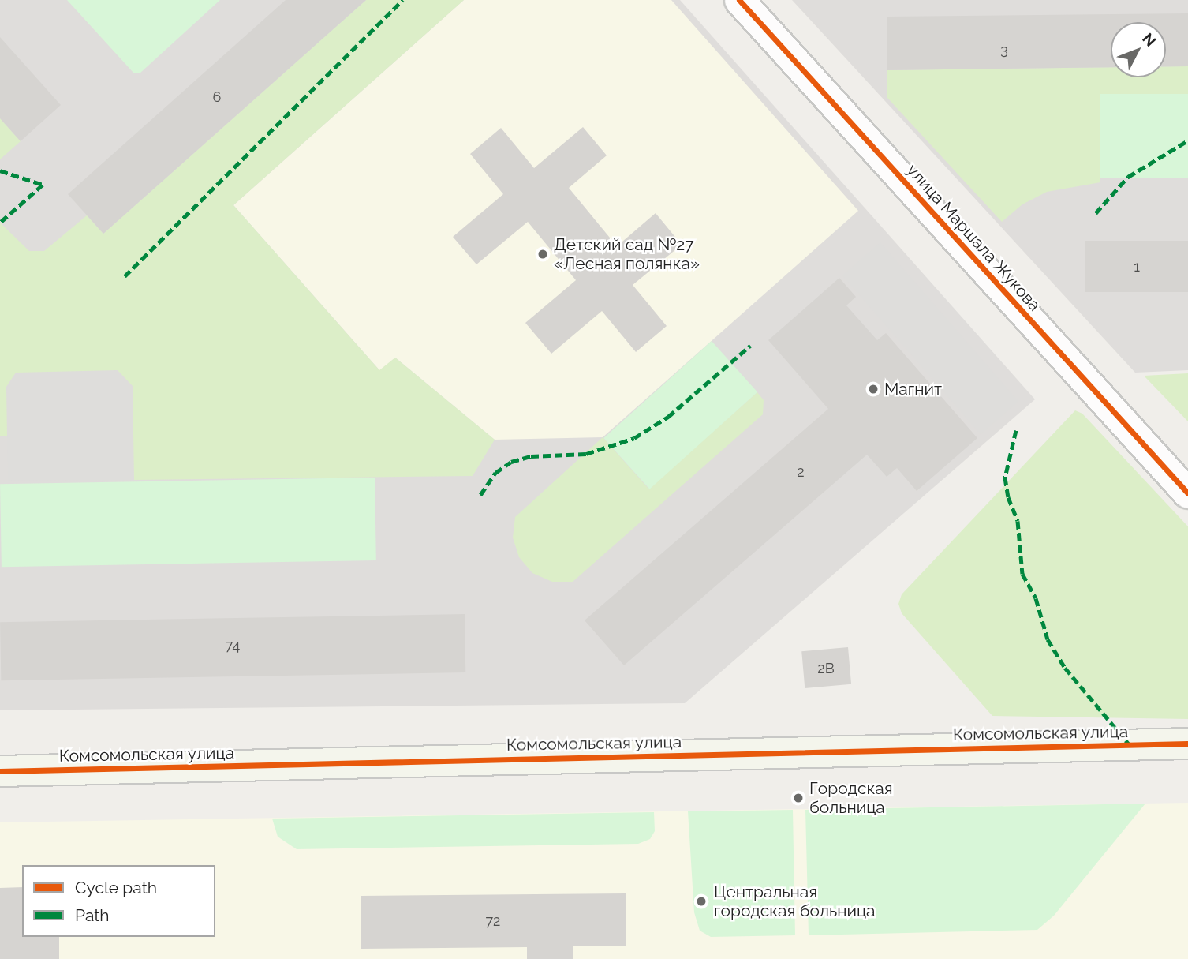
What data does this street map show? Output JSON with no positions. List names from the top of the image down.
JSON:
{
  "streets": {
    "street": ["улица Маршала Жукова", "Комсомольская улица"]
  },
  "places": [
    "Детский сад №27 «Лесная полянка»",
    "Магнит",
    "Городская больница",
    "Центральная городская больница"
  ],
  "house_numbers": [
    "3",
    "6",
    "1",
    "2",
    "74",
    "2В",
    "72"
  ],
  "legend": ["Cycle path", "Path"],
  "north": "top right"
}
